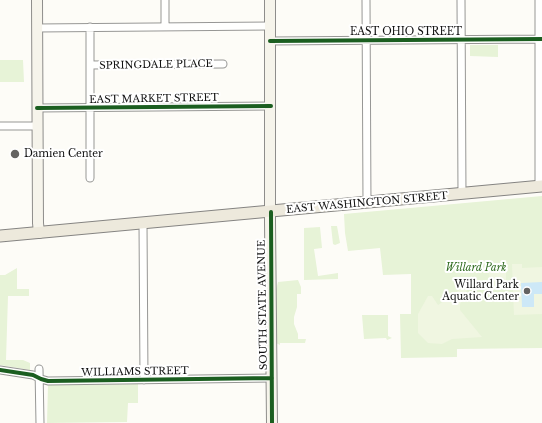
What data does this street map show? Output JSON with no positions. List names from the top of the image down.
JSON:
{
  "streets": {
    "main road": ["EAST WASHINGTON STREET"],
    "street": [
      "EAST OHIO STREET",
      "SPRINGDALE PLACE",
      "EAST MARKET STREET",
      "SOUTH STATE AVENUE",
      "WILLIAMS STREET"
    ]
  },
  "crossings": [
    ["EAST OHIO STREET", "SOUTH STATE AVENUE"],
    ["EAST MARKET STREET", "SOUTH STATE AVENUE"],
    ["EAST WASHINGTON STREET", "SOUTH STATE AVENUE"],
    ["SOUTH STATE AVENUE", "WILLIAMS STREET"]
  ],
  "parks": ["Willard Park"],
  "places": ["Damien Center", "Willard Park Aquatic Center"]
}
